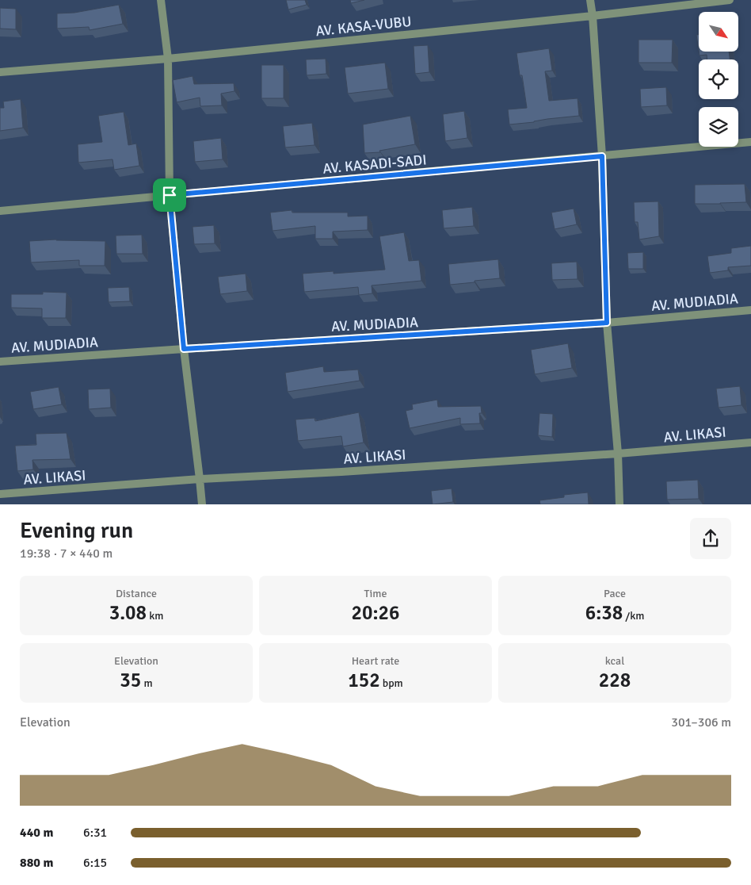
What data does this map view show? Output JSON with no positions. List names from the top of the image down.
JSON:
{
  "streets": {
    "street": [
      "AV. KASA-VUBU",
      "AV. KASADI-SADI",
      "AV. MUDIADIA",
      "AV. LIKASI"
    ]
  },
  "north": "bottom right",
  "page": {
    "heading": ["Evening run", "19:38 · 7 × 440 m"],
    "stats": [
      ["Distance", "3.08 km"],
      ["Time", "20:26"],
      ["Pace", "6:38 /km"],
      ["Elevation", "35 m"],
      ["Heart rate", "152 bpm"],
      ["kcal", "228"]
    ],
    "chart": ["Elevation", "301–306 m"],
    "list": [
      {
        "name": "440 m",
        "note": "6:31"
      },
      {
        "name": "880 m",
        "note": "6:15"
      }
    ]
  }
}
